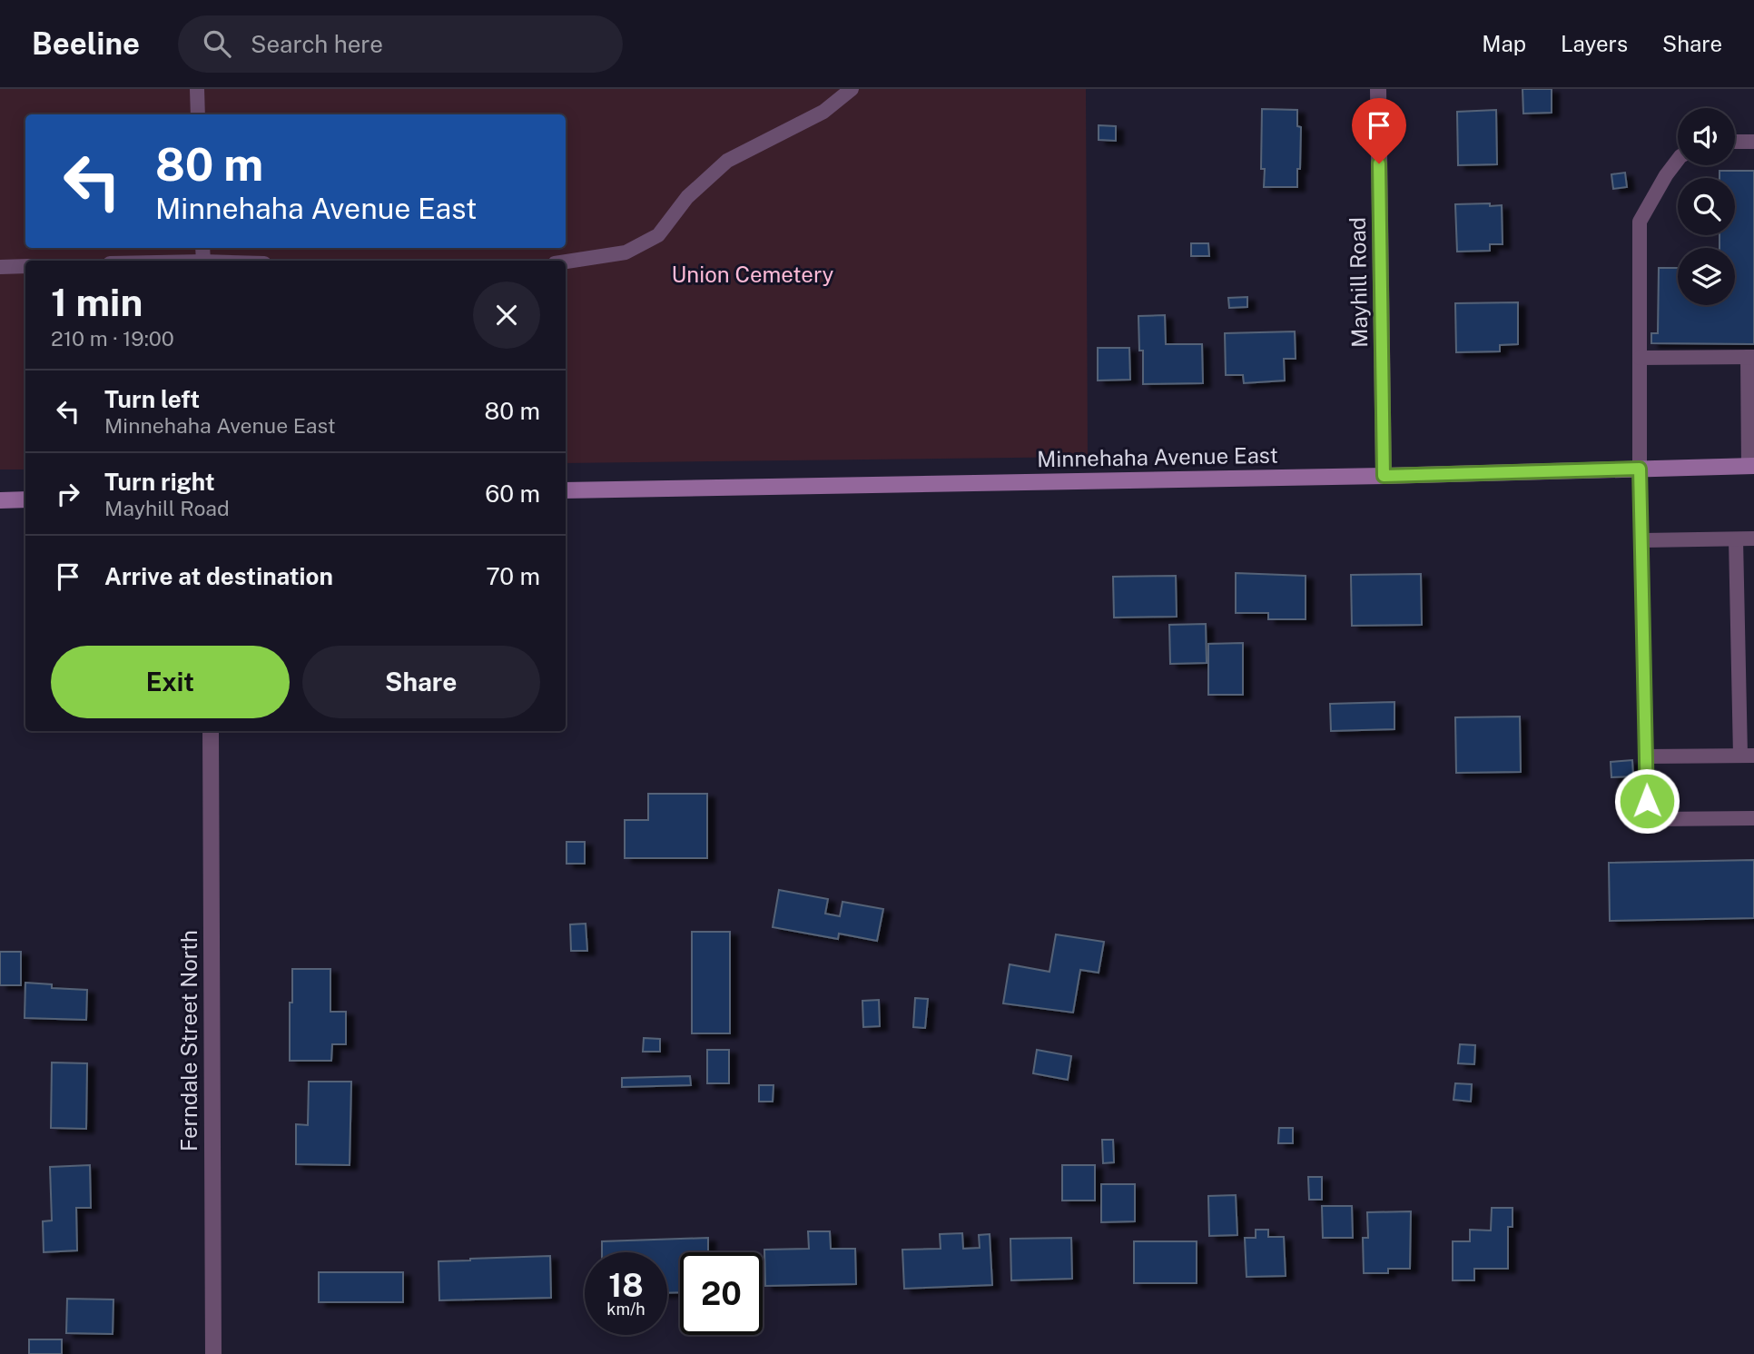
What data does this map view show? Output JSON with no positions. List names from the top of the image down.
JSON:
{
  "streets": {
    "main road": ["Minnehaha Avenue East"],
    "street": ["Mayhill Road", "Ferndale Street North"]
  },
  "crossings": [
    ["Mayhill Road", "Minnehaha Avenue East"]
  ],
  "parks": ["Union Cemetery"],
  "page": {
    "header": "Beeline",
    "search": "Search here",
    "nav": ["Map", "Layers", "Share"],
    "turn": ["80 m", "Minnehaha Avenue East"],
    "heading": ["1 min", "210 m · 19:00"],
    "list": [
      {
        "name": "Turn left",
        "note": "Minnehaha Avenue East",
        "value": "80 m"
      },
      {
        "name": "Turn right",
        "note": "Mayhill Road",
        "value": "60 m"
      },
      {
        "name": "Arrive at destination",
        "value": "70 m"
      }
    ],
    "buttons": ["Exit", "Share"],
    "speed": "18 km/h",
    "limit": "20"
  }
}
